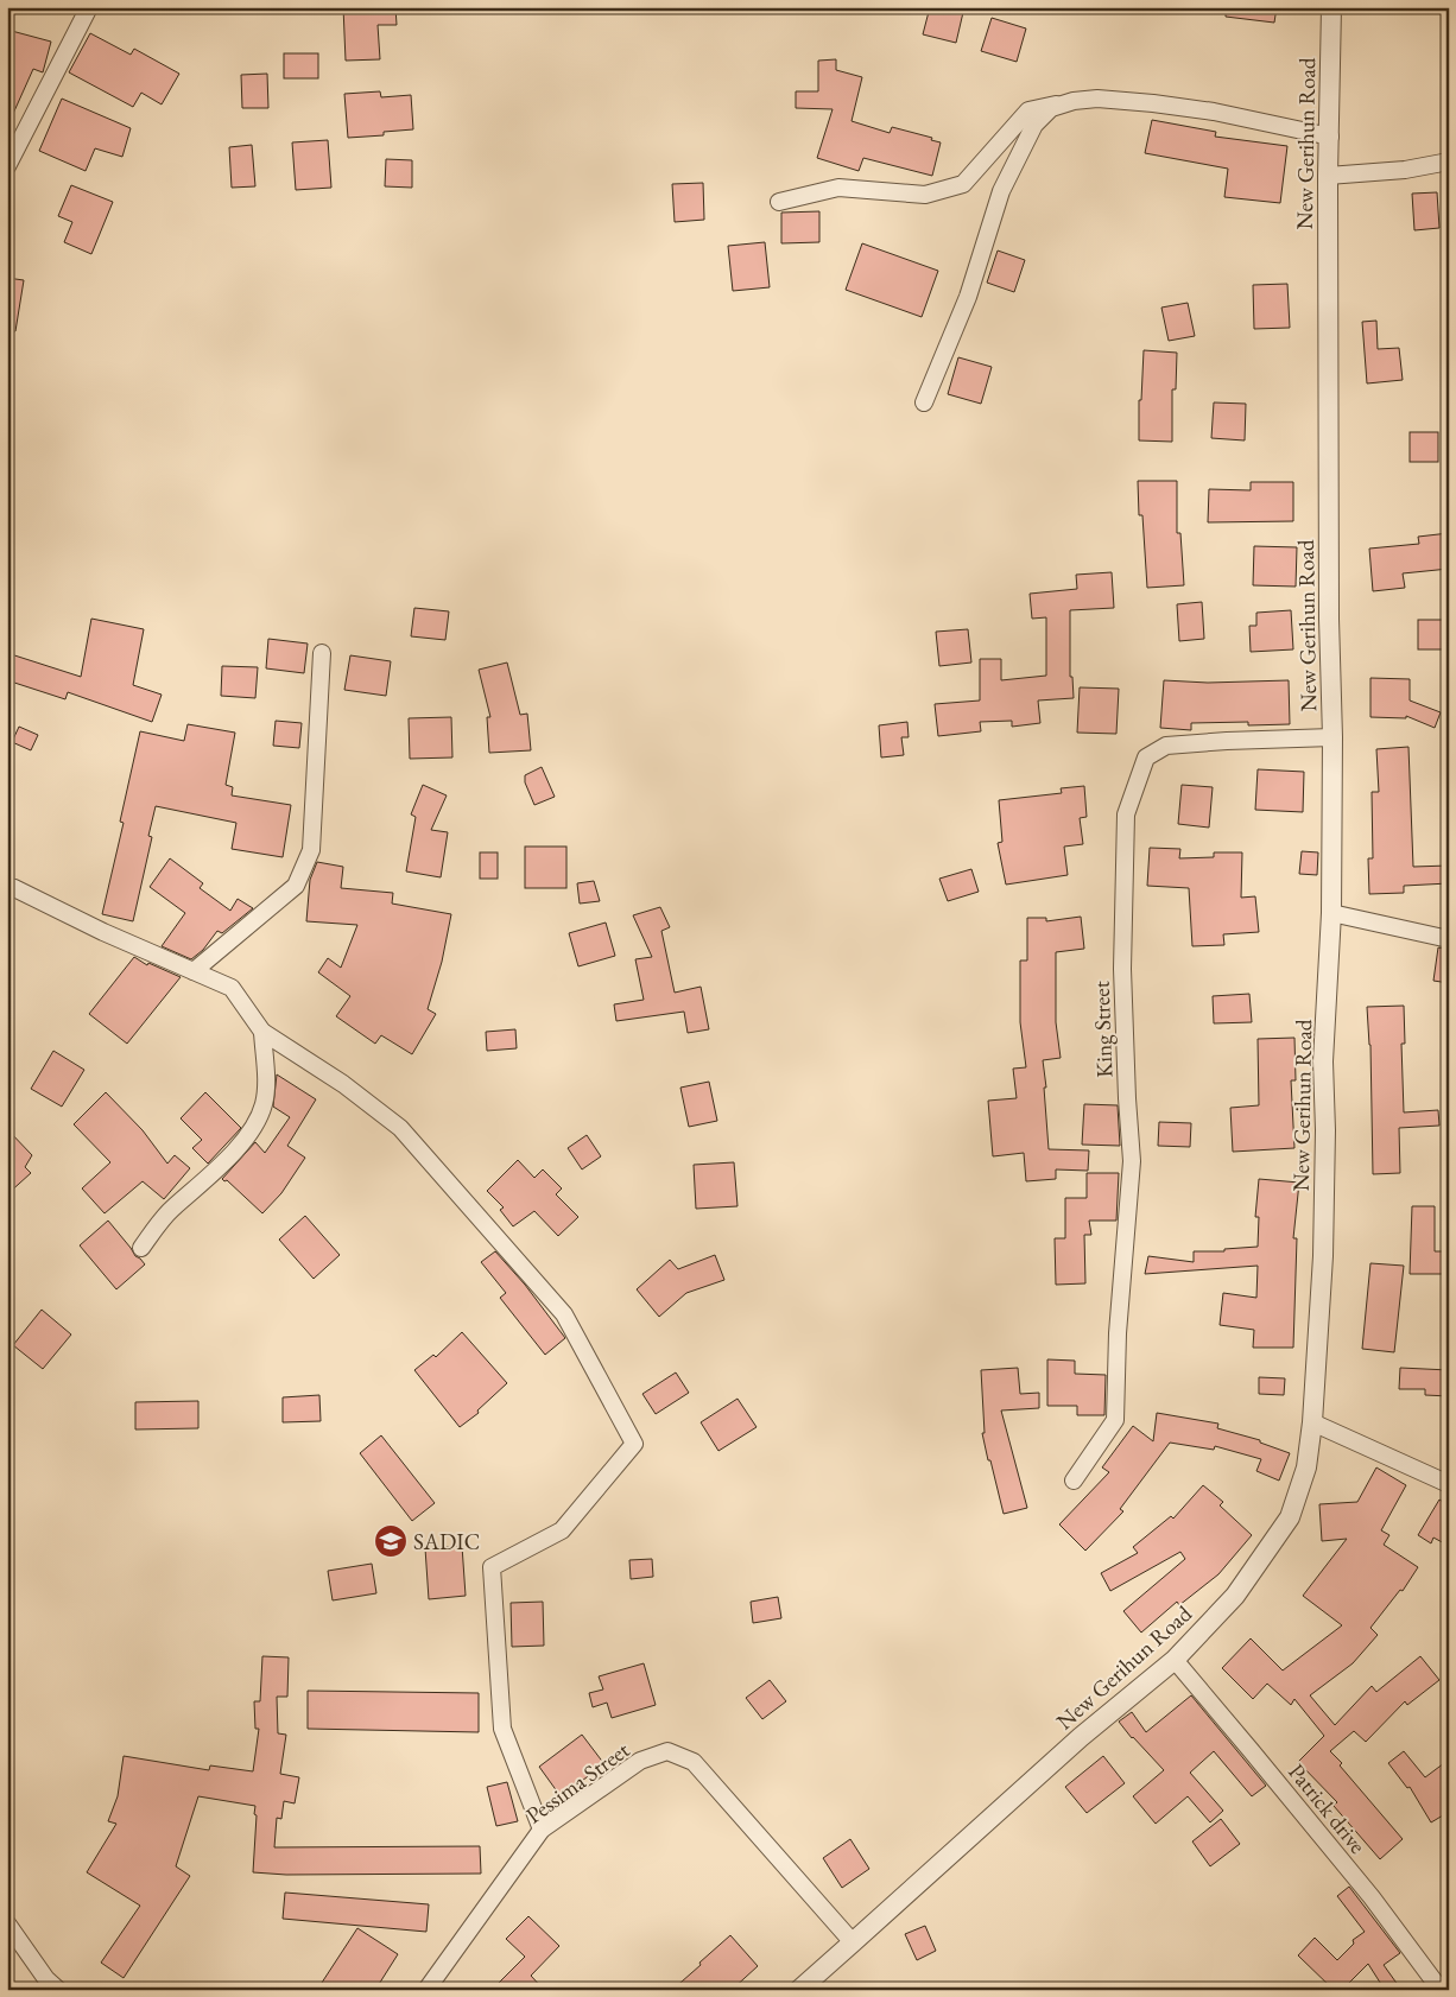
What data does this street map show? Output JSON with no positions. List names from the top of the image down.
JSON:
{
  "streets": {
    "street": [
      "New Gerihun Road",
      "King Street",
      "Pessima Street",
      "Patrick drive"
    ]
  },
  "crossings": [
    ["New Gerihun Road", "King Street"],
    ["New Gerihun Road", "Pessima Street"],
    ["New Gerihun Road", "Patrick drive"]
  ],
  "places": {
    "school or university": ["SADIC"]
  }
}
